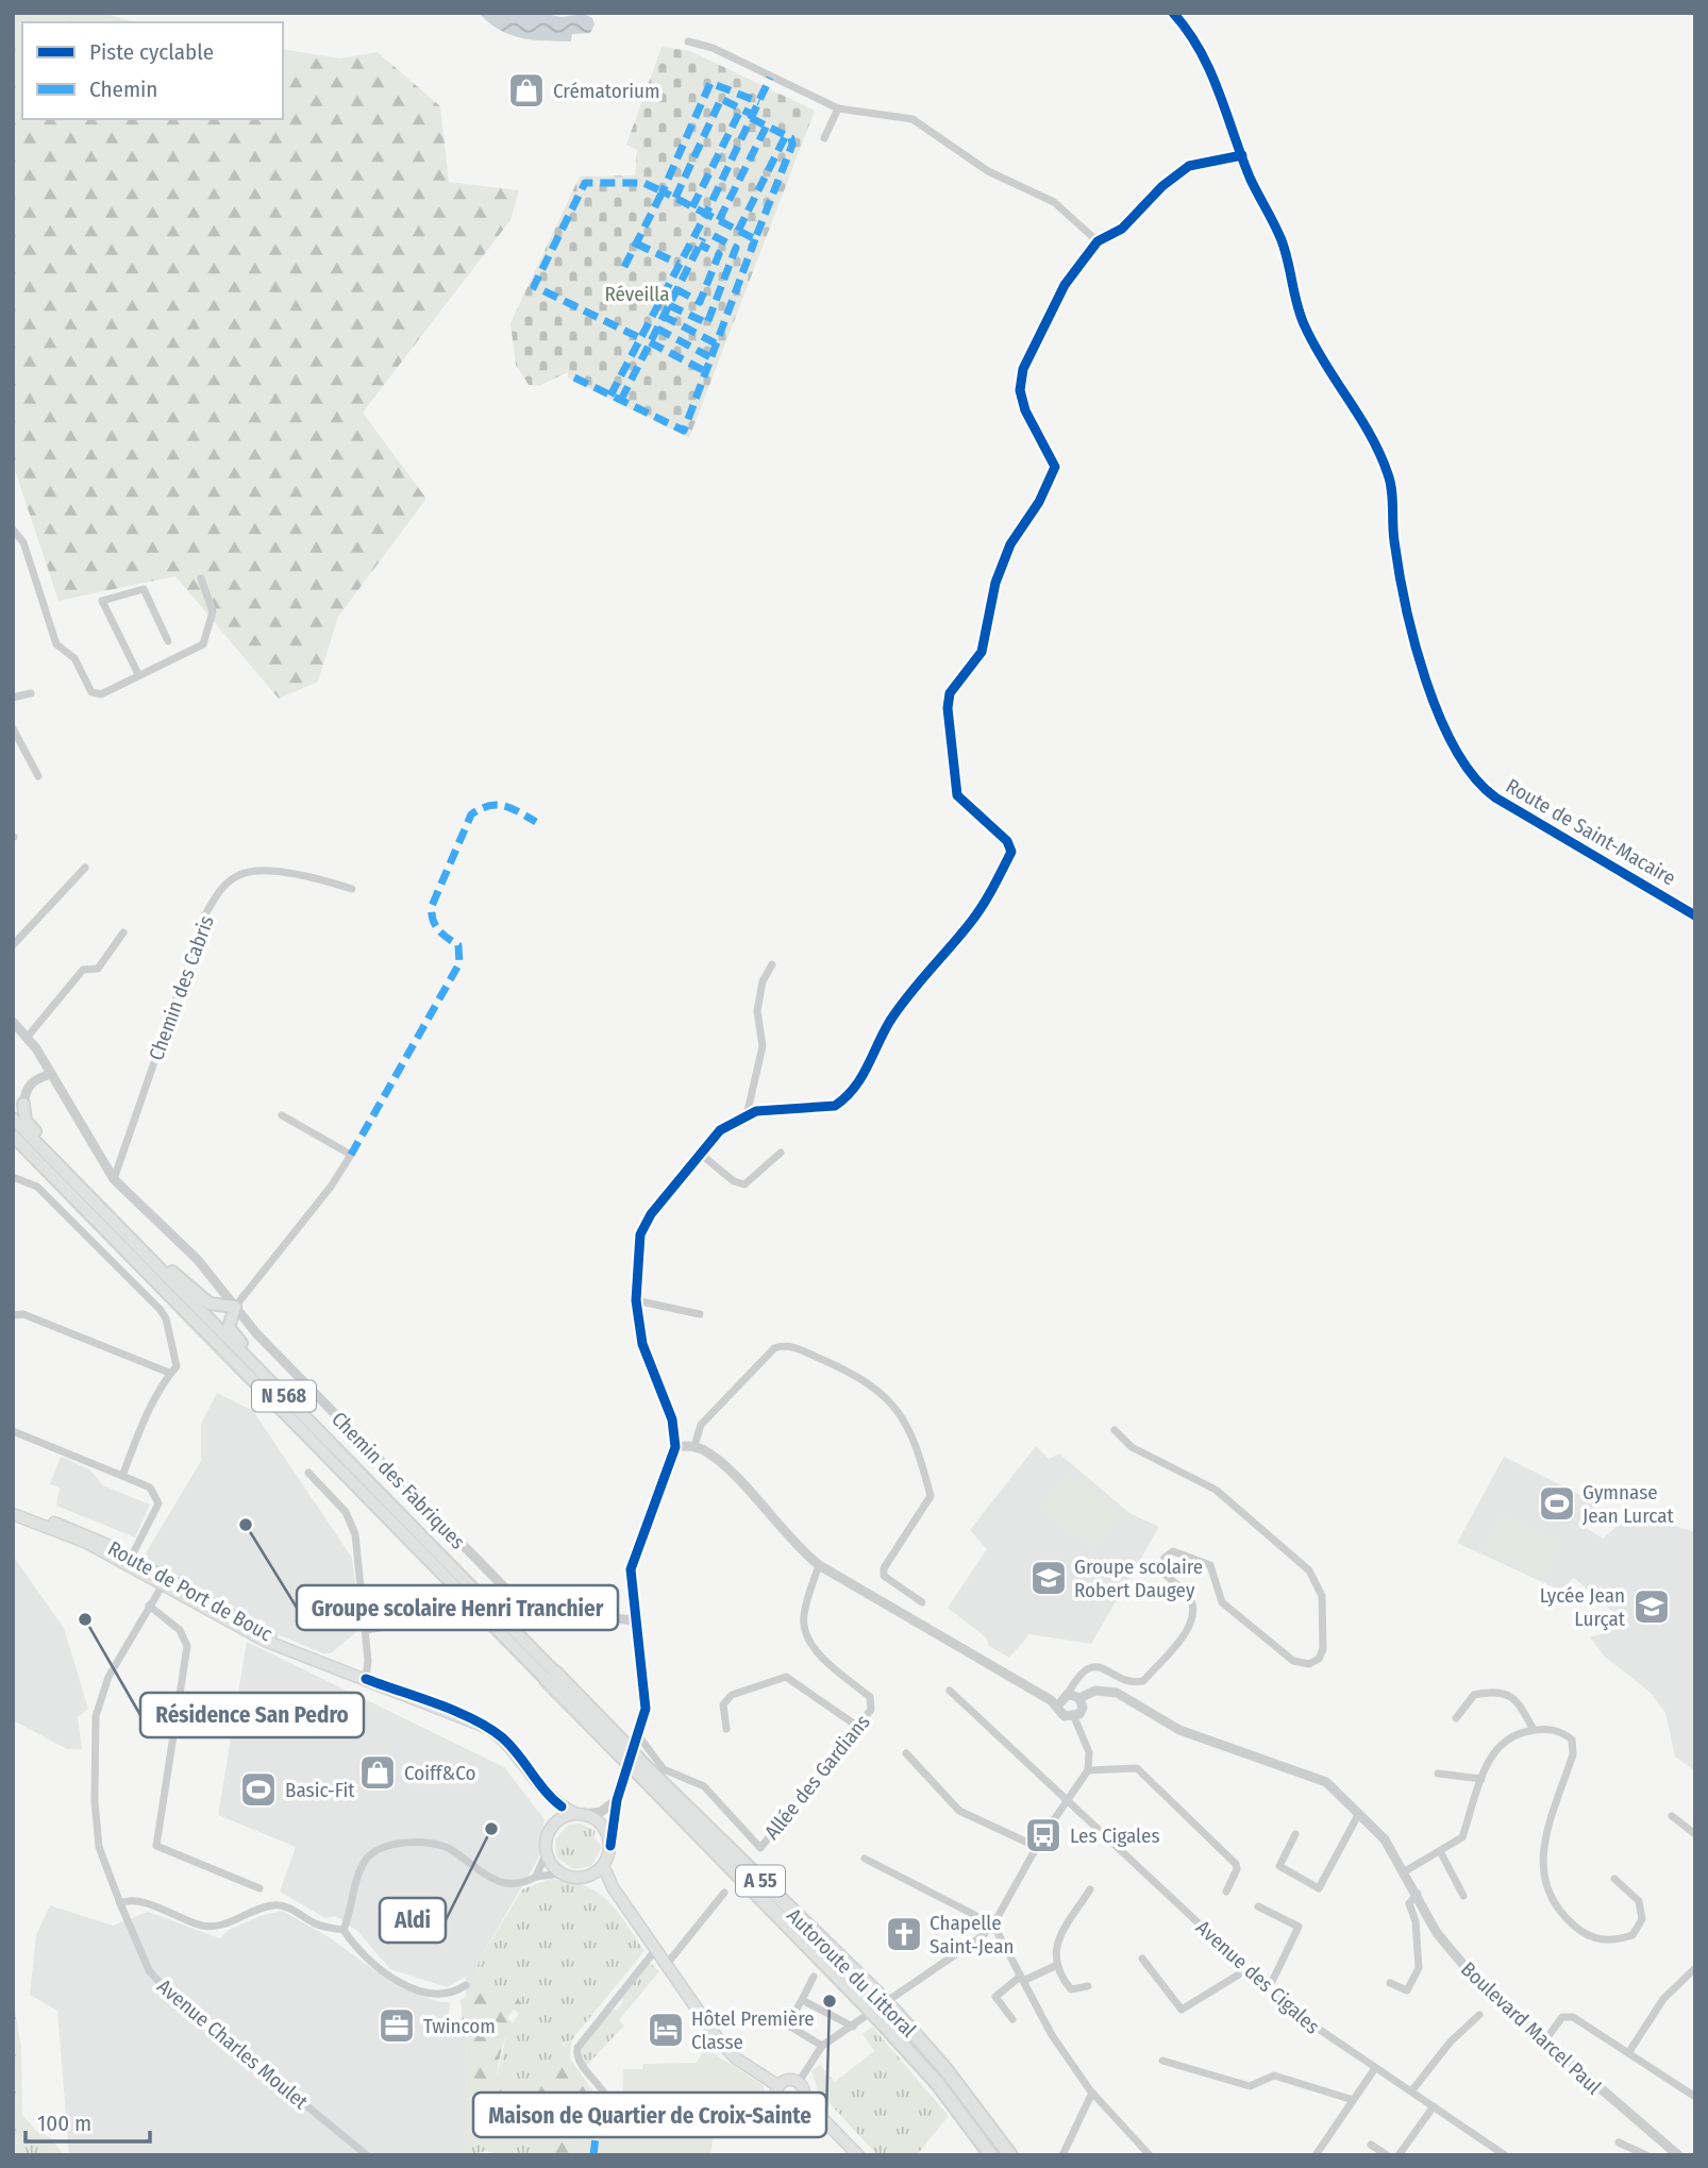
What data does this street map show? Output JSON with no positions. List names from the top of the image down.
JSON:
{
  "streets": {
    "highway": ["N 568", "A 55", "Autoroute du Littoral"],
    "main road": ["Route de Port de Bouc"],
    "street": [
      "Route de Saint-Macaire",
      "Chemin des Cabris",
      "Chemin des Fabriques",
      "Allée des Gardians",
      "Avenue des Cigales",
      "Boulevard Marcel Paul",
      "Avenue Charles Moulet"
    ]
  },
  "crossings": [
    ["Chemin des Cabris", "Chemin des Fabriques"],
    ["N 568", "Autoroute du Littoral"],
    ["Route de Port de Bouc", "Avenue Charles Moulet"]
  ],
  "parks": ["Réveilla"],
  "places": {
    "shop": ["Crématorium", "Coiff&Co"],
    "sports": ["Gymnase Jean Lurcat", "Basic-Fit"],
    "other": [
      "Groupe scolaire Henri Tranchier",
      "Résidence San Pedro",
      "Aldi",
      "Maison de Quartier de Croix-Sainte"
    ],
    "school or university": ["Groupe scolaire Robert Daugey", "Lycée Jean Lurçat"],
    "bus stop": ["Les Cigales"],
    "church": ["Chapelle Saint-Jean"],
    "office": ["Twincom"],
    "hotel": ["Hôtel Première Classe"]
  },
  "legend": ["Piste cyclable", "Chemin"],
  "scale_bar": "100 m"
}
